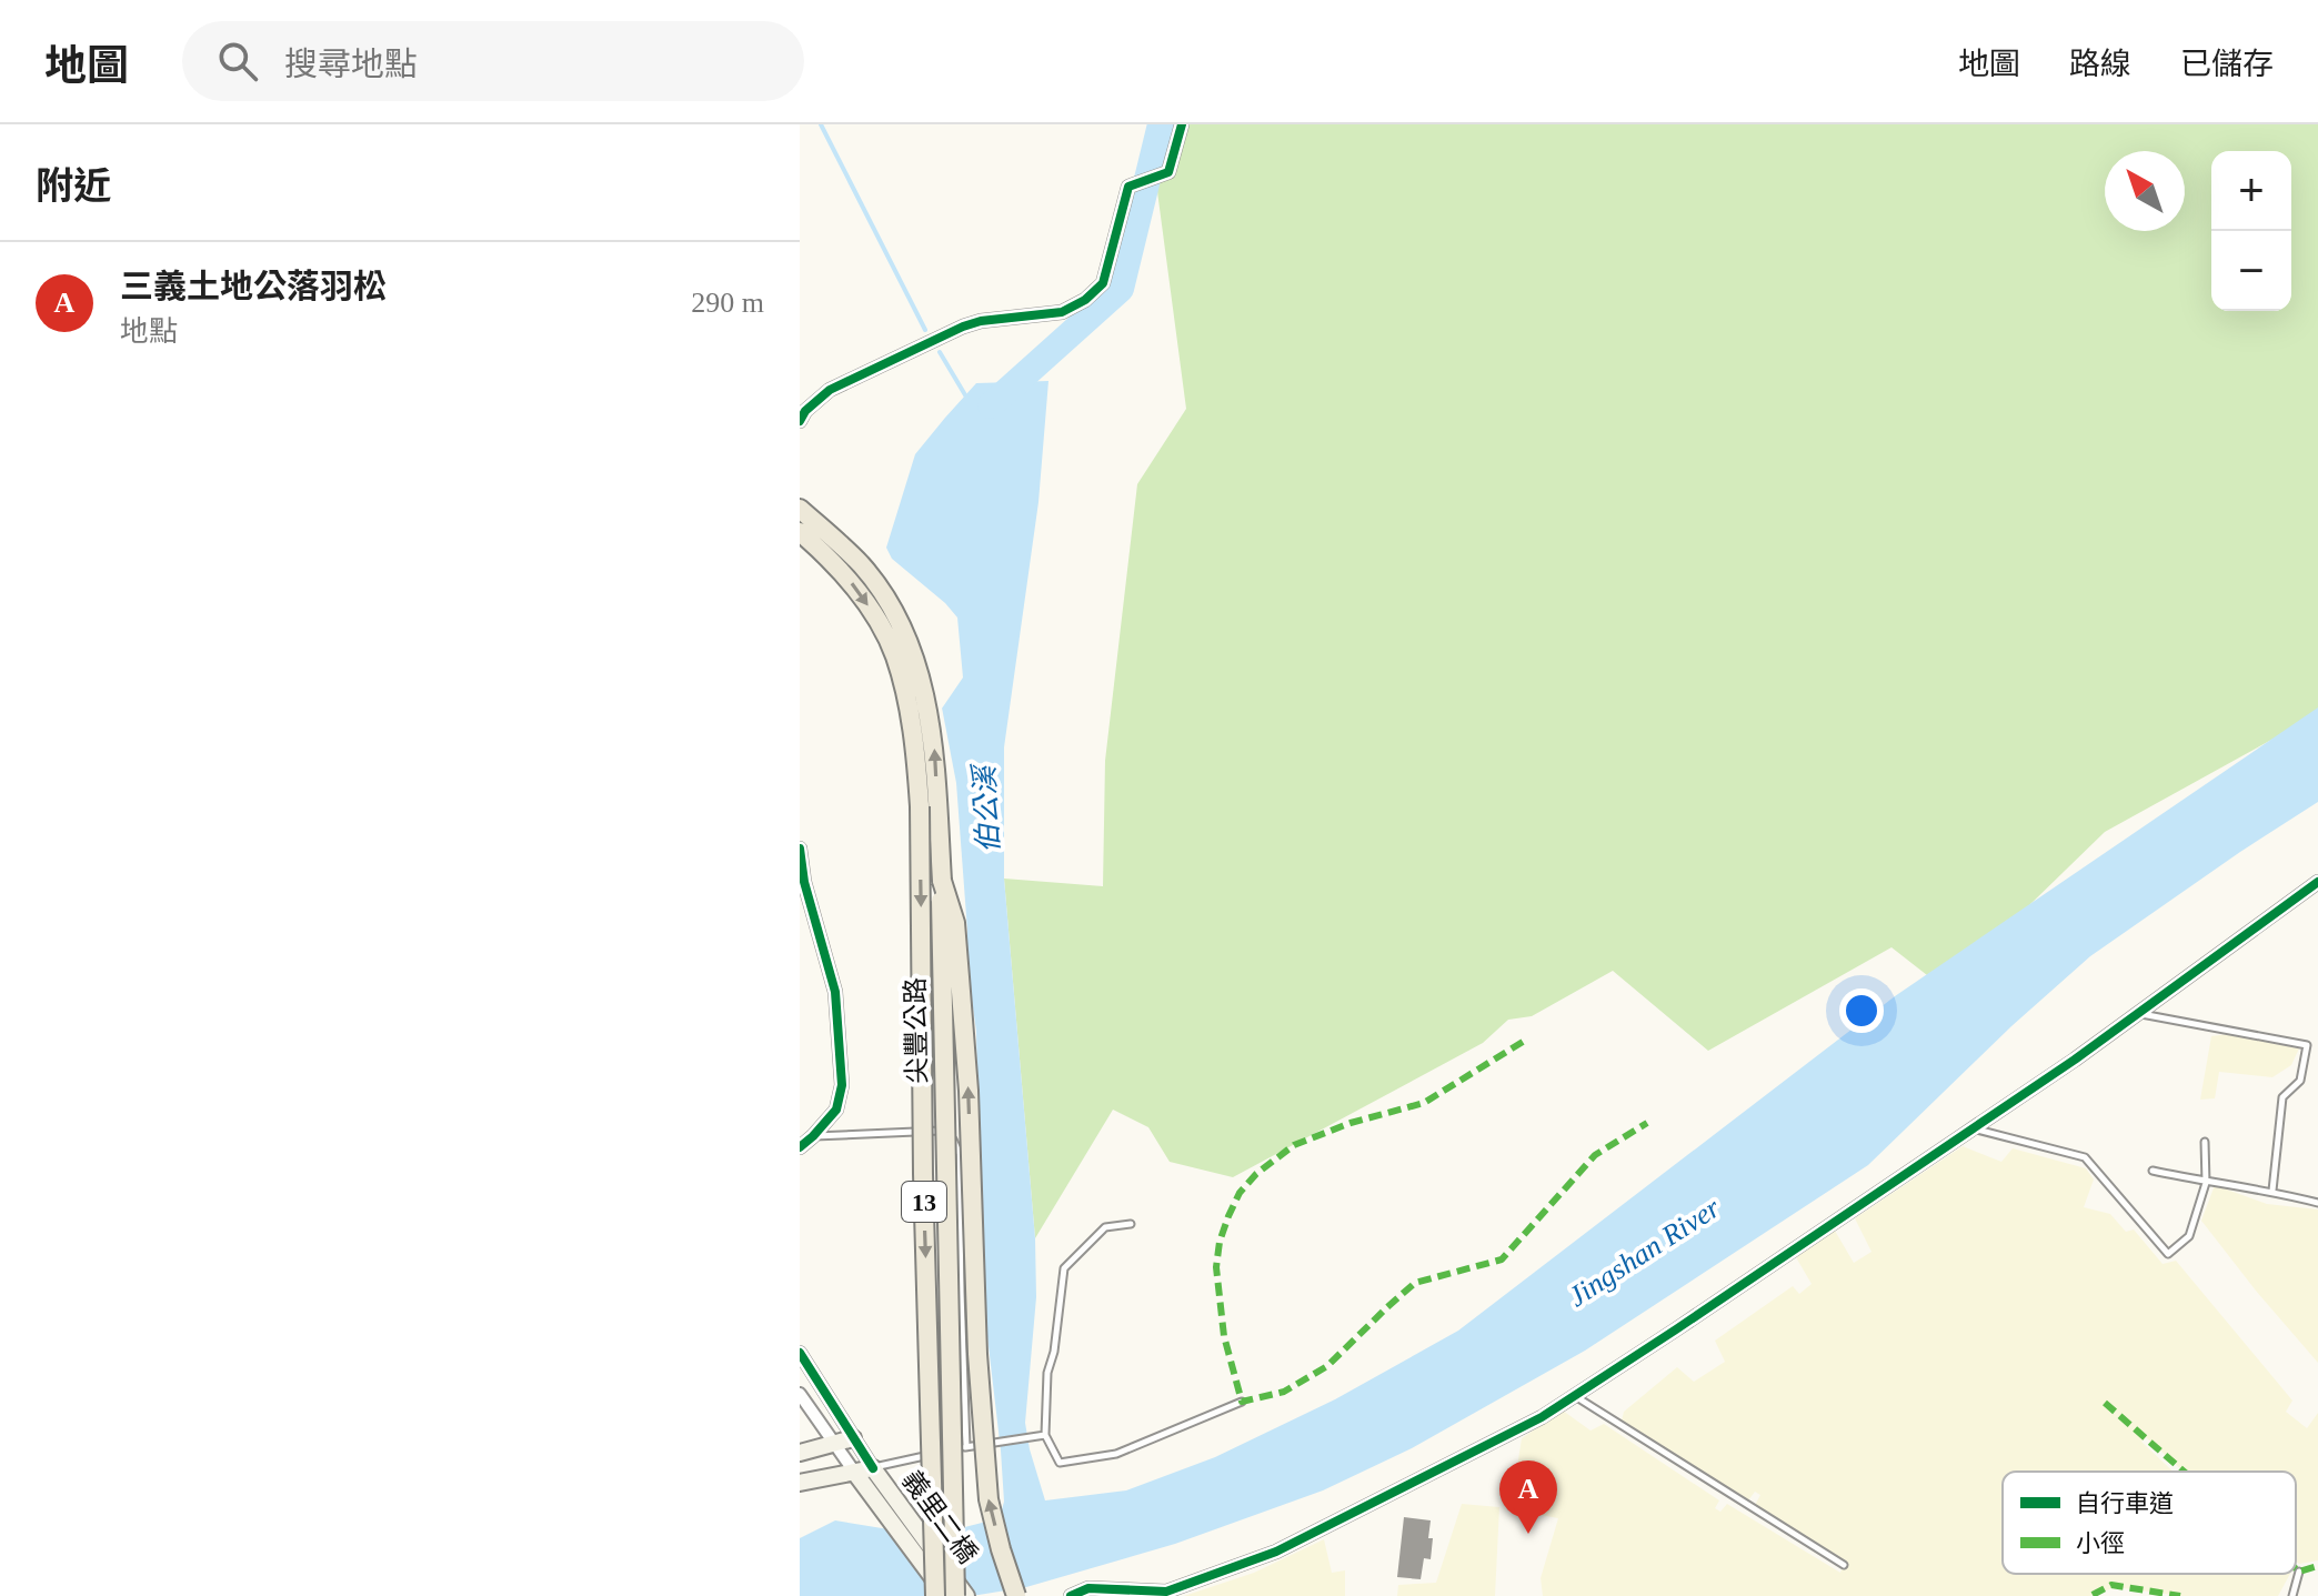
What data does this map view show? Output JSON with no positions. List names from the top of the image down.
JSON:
{
  "streets": {
    "main road": ["尖豐公路", "13", "義里二橋"]
  },
  "water": ["伯公溪", "Jingshan River"],
  "legend": ["自行車道", "小徑"],
  "north": "top left",
  "page": {
    "header": "地圖",
    "search": "搜尋地點",
    "nav": ["地圖", "路線", "已儲存"],
    "heading": "附近",
    "map_buttons": ["+", "−"],
    "list": [
      {
        "mark": "A",
        "name": "三義土地公落羽松",
        "note": "地點",
        "value": "290 m"
      }
    ],
    "pins": "A"
  }
}
